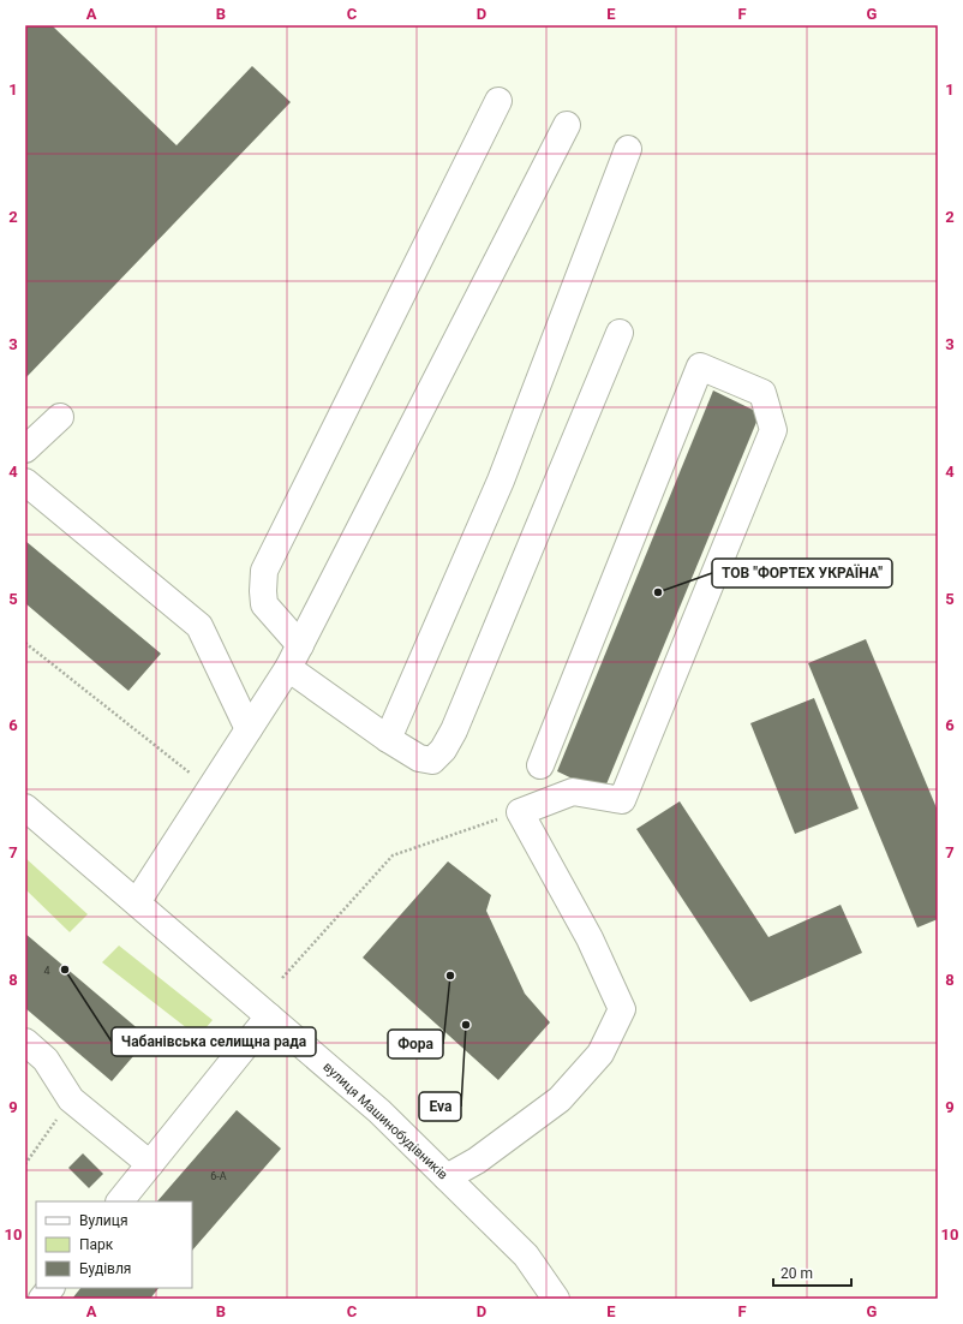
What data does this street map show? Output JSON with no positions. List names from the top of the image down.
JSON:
{
  "streets": {
    "street": ["вулиця Машинобудівників"]
  },
  "places": [
    "ТОВ \"ФОРТЕХ УКРАЇНА\"",
    "Чабанівська селищна рада",
    "Фора",
    "Eva"
  ],
  "house_numbers": ["4", "6-А"],
  "legend": ["Вулиця", "Парк", "Будівля"],
  "scale_bar": "20 m",
  "grid": {
    "columns": [
      "A",
      "B",
      "C",
      "D",
      "E",
      "F",
      "G"
    ],
    "rows": [
      "1",
      "2",
      "3",
      "4",
      "5",
      "6",
      "7",
      "8",
      "9",
      "10"
    ]
  }
}
